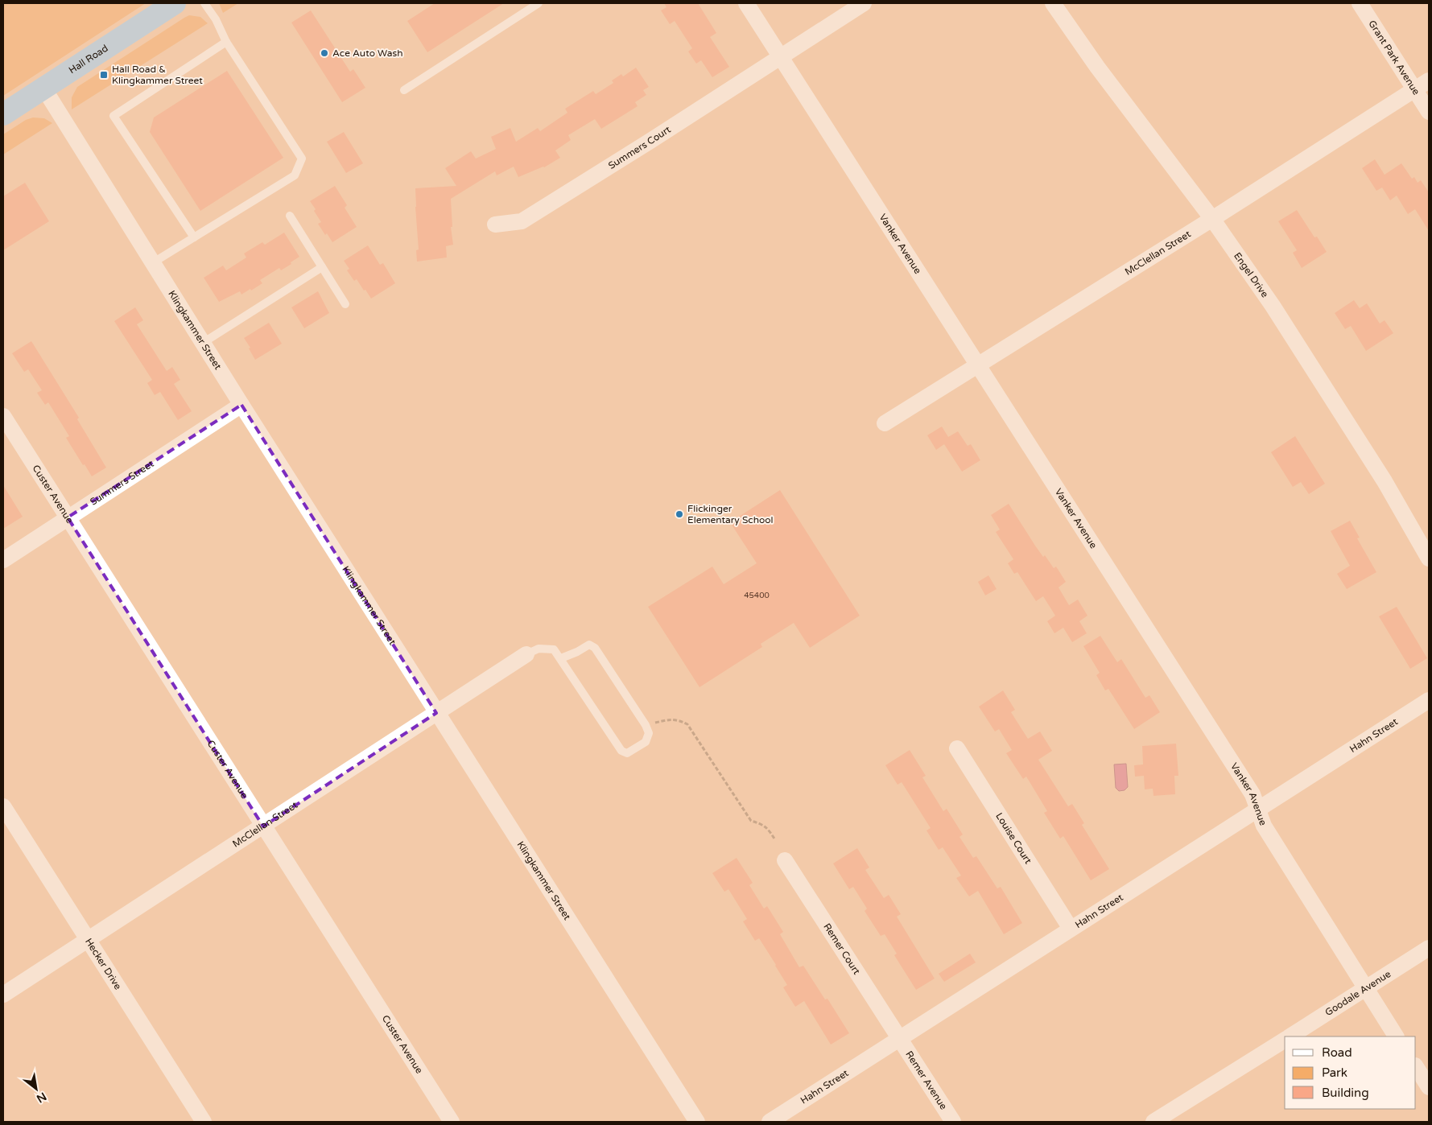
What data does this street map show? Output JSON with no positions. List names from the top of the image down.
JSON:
{
  "streets": {
    "highway": ["Hall Road"],
    "street": [
      "Grant Park Avenue",
      "Summers Court",
      "Vanker Avenue",
      "McClellan Street",
      "Engel Drive",
      "Klingkammer Street",
      "Summers Street",
      "Custer Avenue",
      "Hahn Street",
      "Louise Court",
      "Remer Court",
      "Hecker Drive",
      "Goodale Avenue",
      "Remer Avenue"
    ]
  },
  "crossings": [
    ["Grant Park Avenue", "McClellan Street"],
    ["Hall Road", "Klingkammer Street"],
    ["Summers Court", "Vanker Avenue"],
    ["Vanker Avenue", "McClellan Street"],
    ["Vanker Avenue", "Hahn Street"],
    ["Vanker Avenue", "Goodale Avenue"],
    ["McClellan Street", "Engel Drive"],
    ["McClellan Street", "Klingkammer Street"],
    ["McClellan Street", "Custer Avenue"],
    ["McClellan Street", "Hecker Drive"],
    ["Klingkammer Street", "Summers Street"],
    ["Summers Street", "Custer Avenue"],
    ["Hahn Street", "Louise Court"],
    ["Hahn Street", "Remer Court"],
    ["Hahn Street", "Remer Avenue"],
    ["Remer Court", "Remer Avenue"]
  ],
  "places": {
    "other": ["Ace Auto Wash", "Flickinger Elementary School"],
    "transit": ["Hall Road & Klingkammer Street"]
  },
  "house_numbers": ["45400"],
  "legend": ["Road", "Park", "Building"],
  "north": "bottom right"
}
